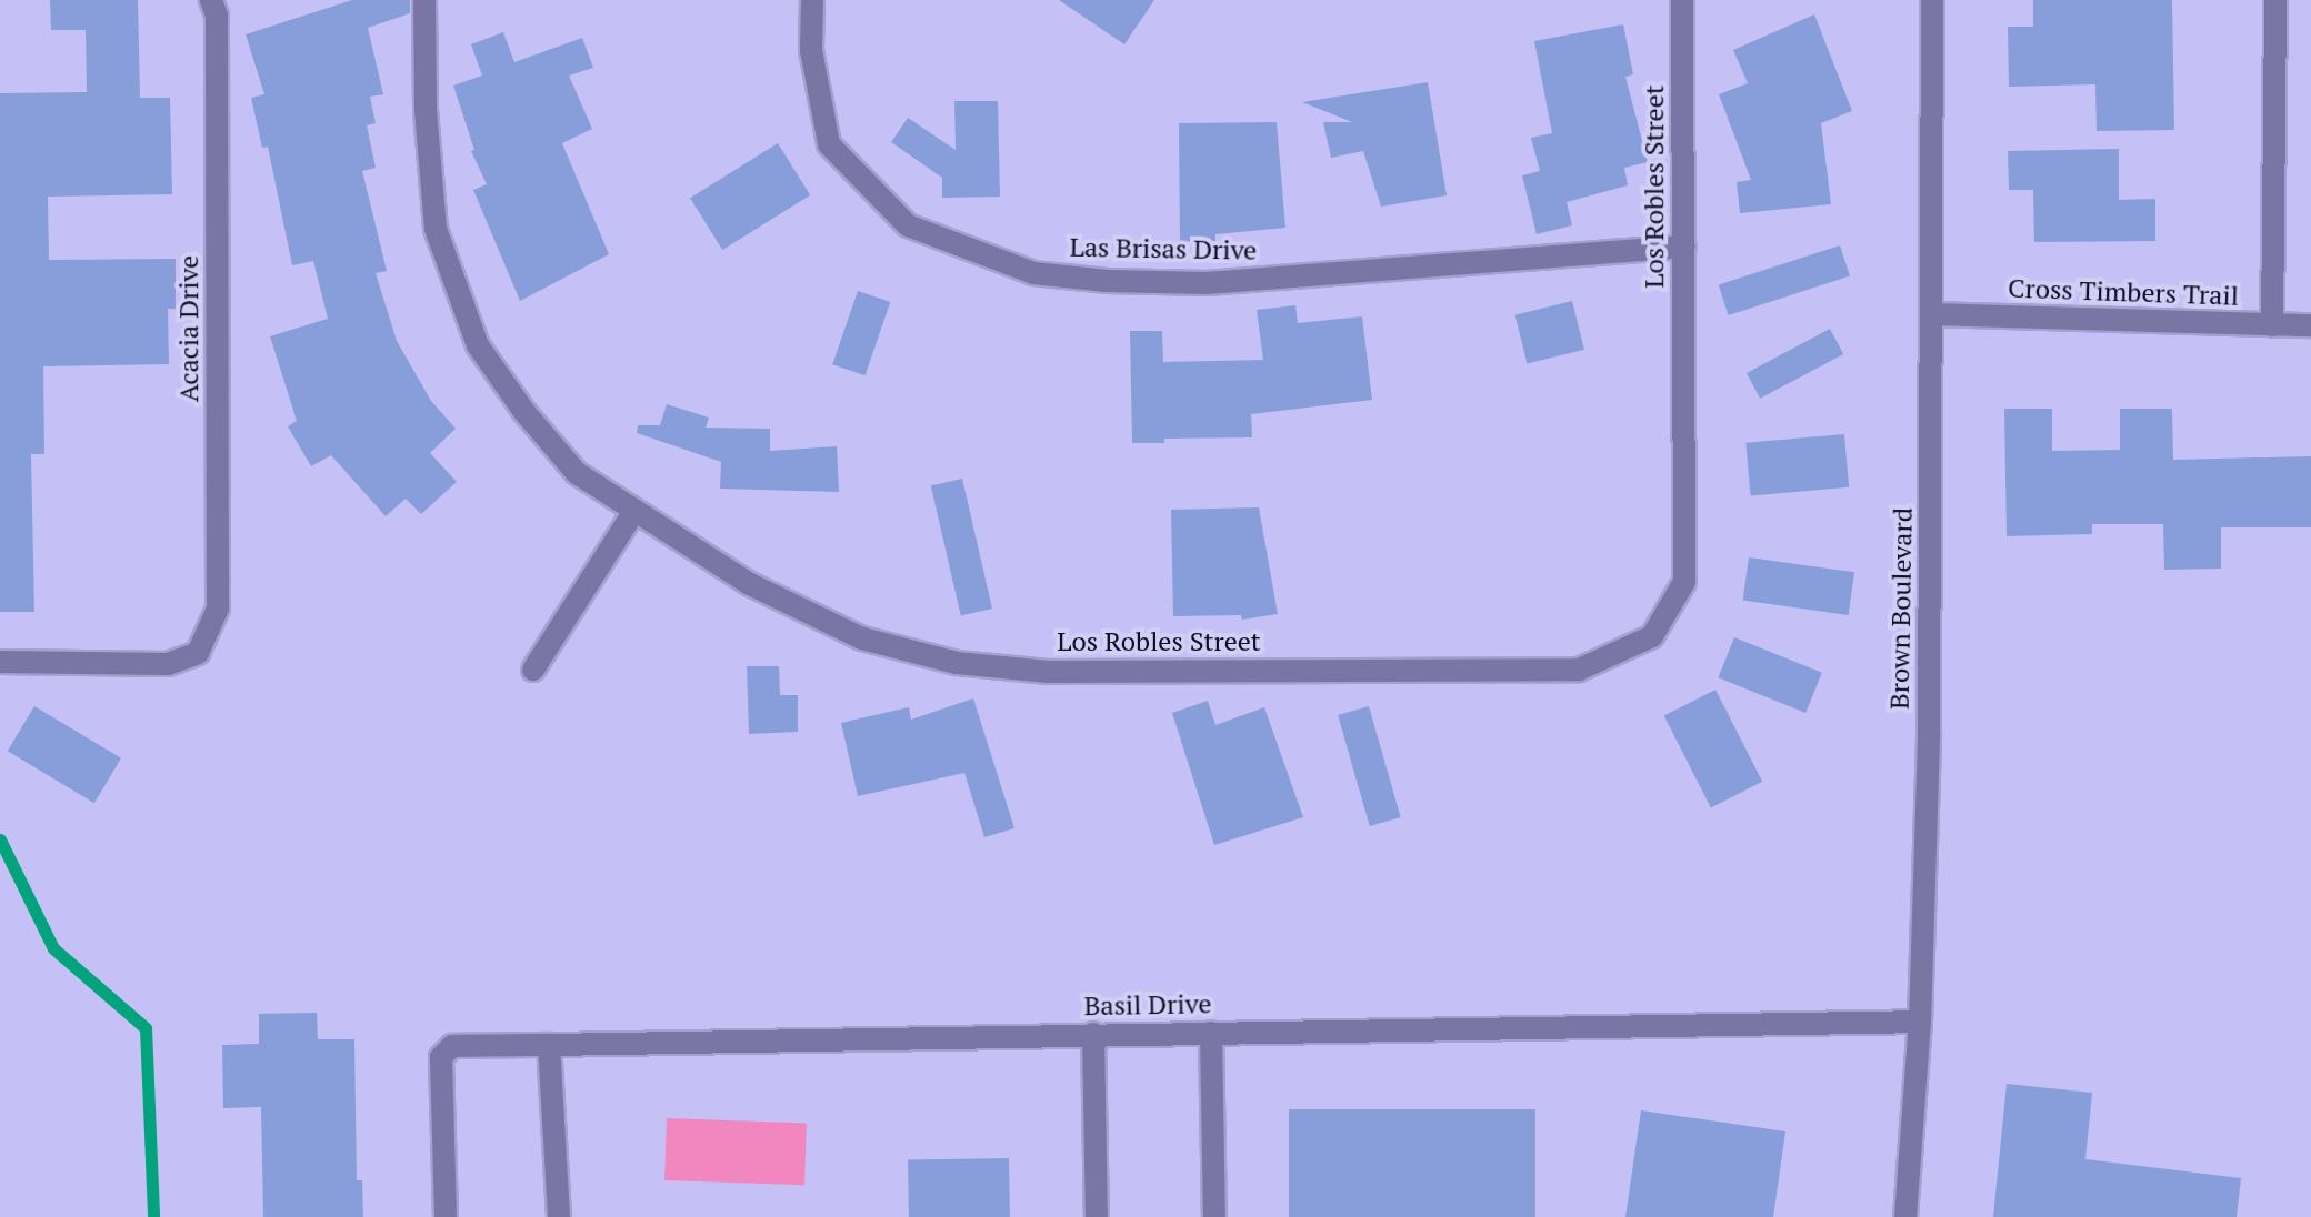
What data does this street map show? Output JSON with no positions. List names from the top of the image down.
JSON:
{
  "streets": {
    "street": [
      "Los Robles Street",
      "Las Brisas Drive",
      "Cross Timbers Trail",
      "Acacia Drive",
      "Brown Boulevard",
      "Basil Drive"
    ]
  },
  "crossings": [
    ["Los Robles Street", "Las Brisas Drive"],
    ["Cross Timbers Trail", "Brown Boulevard"],
    ["Brown Boulevard", "Basil Drive"]
  ]
}
